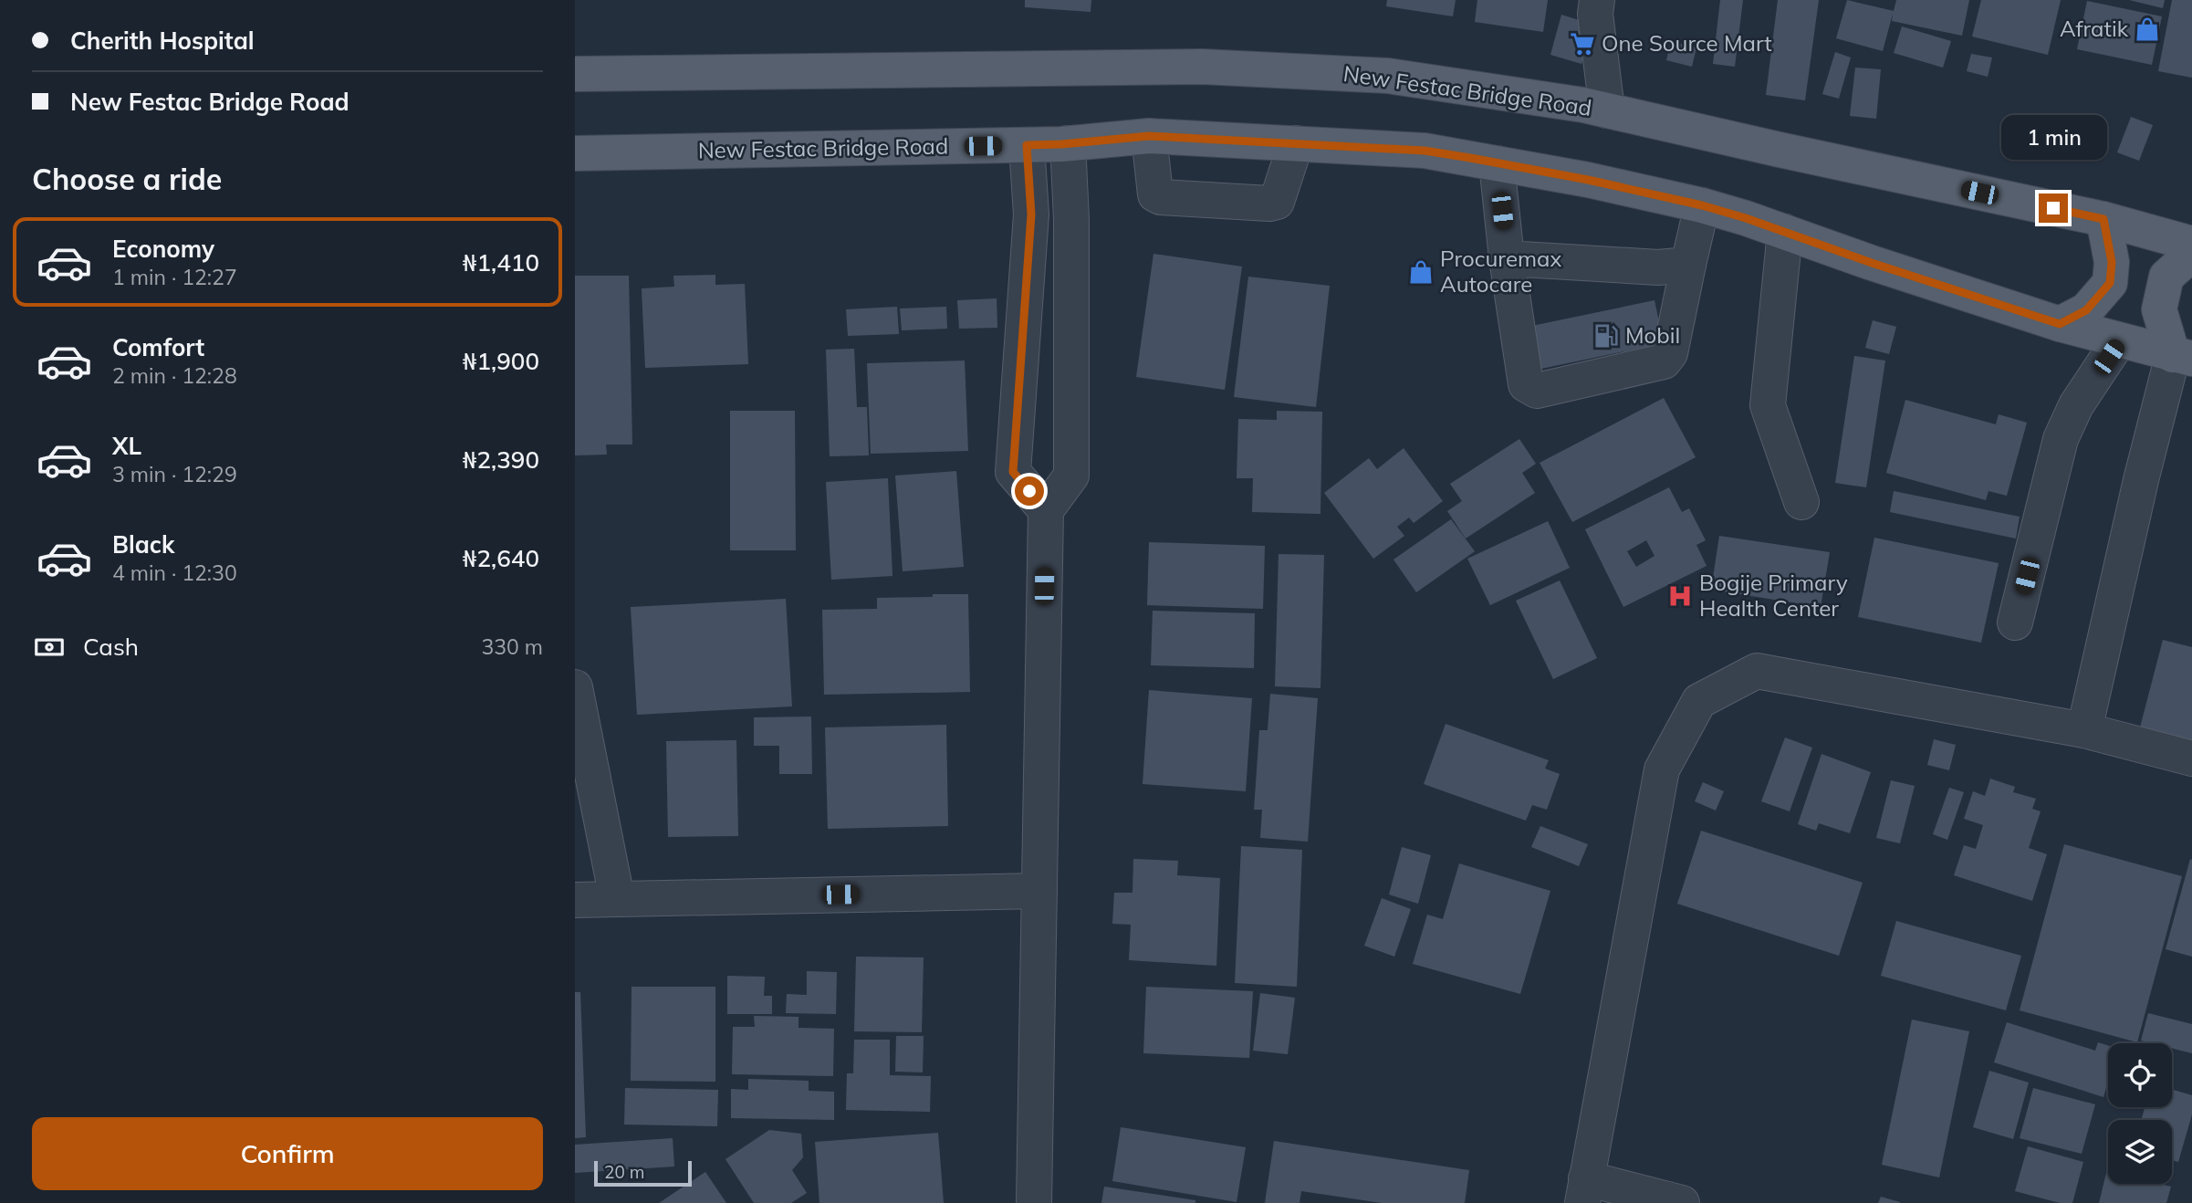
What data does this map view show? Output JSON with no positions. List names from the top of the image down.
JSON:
{
  "streets": {
    "main road": ["New Festac Bridge Road"]
  },
  "places": {
    "shop": ["Afratik", "Procuremax Autocare"],
    "supermarket": ["One Source Mart"],
    "fuel station": ["Mobil"],
    "hospital": ["Bogije Primary Health Center"]
  },
  "scale_bar": "20 m",
  "page": {
    "banner": ["Cherith Hospital", "New Festac Bridge Road"],
    "bubble": "1 min",
    "heading": "Choose a ride",
    "list": [
      {
        "name": "Economy",
        "note": "1 min · 12:27",
        "value": "₦1,410"
      },
      {
        "name": "Comfort",
        "note": "2 min · 12:28",
        "value": "₦1,900"
      },
      {
        "name": "XL",
        "note": "3 min · 12:29",
        "value": "₦2,390"
      },
      {
        "name": "Black",
        "note": "4 min · 12:30",
        "value": "₦2,640"
      }
    ],
    "pay": ["Cash", "330 m"],
    "buttons": "Confirm",
    "scale": "20 m"
  }
}
